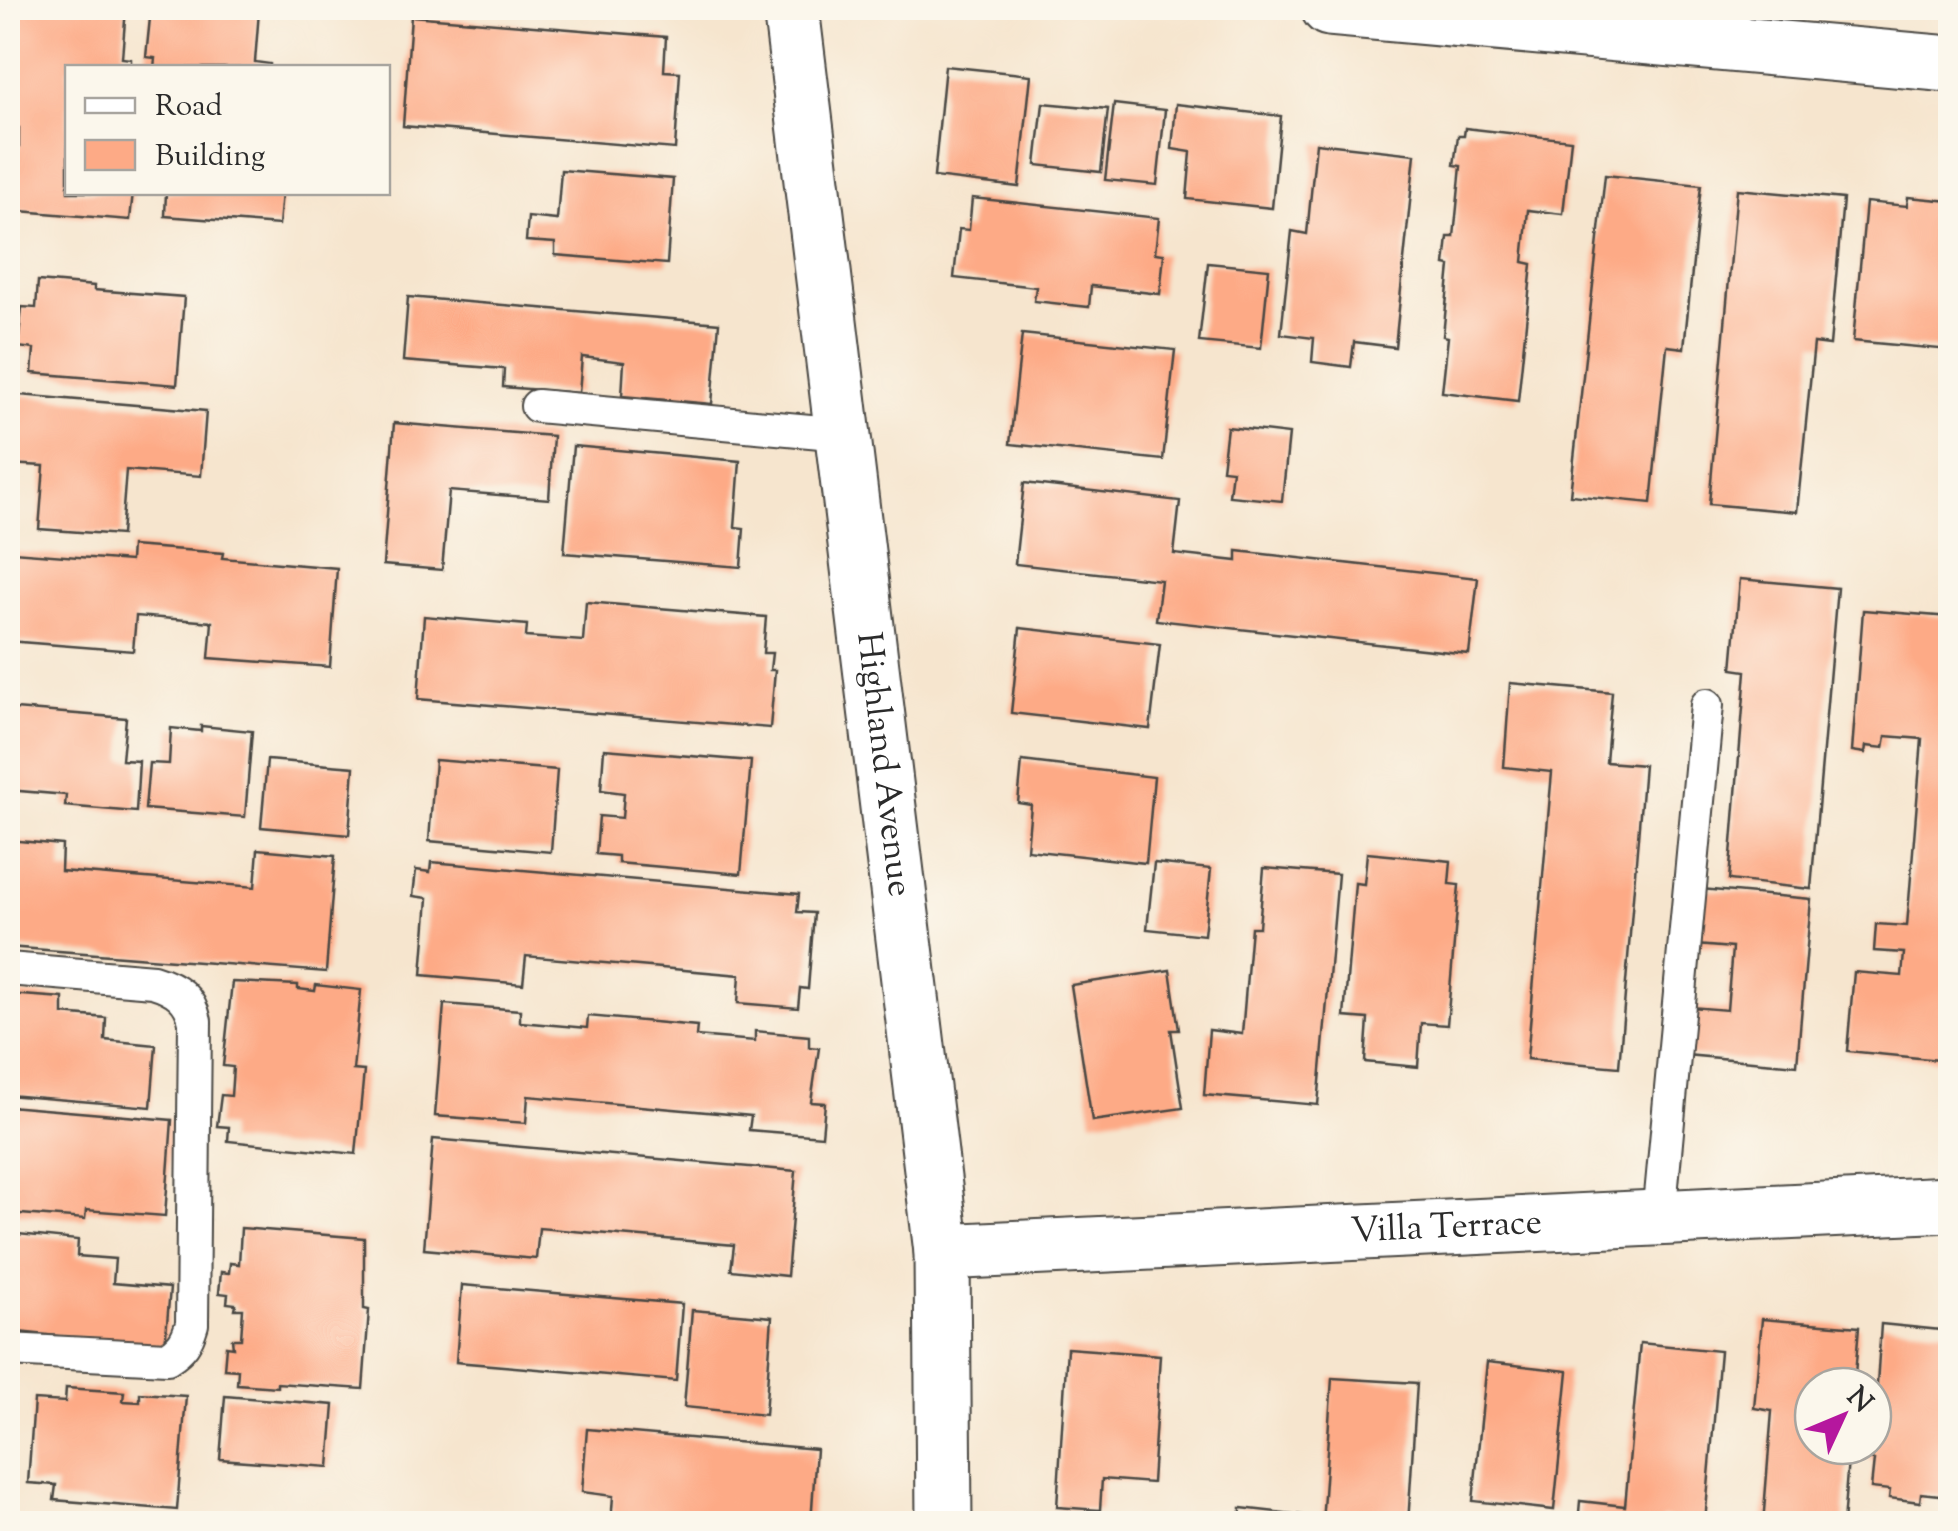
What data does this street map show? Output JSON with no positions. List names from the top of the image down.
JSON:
{
  "streets": {
    "street": ["Highland Avenue", "Villa Terrace"]
  },
  "crossings": [
    ["Highland Avenue", "Villa Terrace"]
  ],
  "legend": ["Road", "Building"],
  "north": "top right"
}
